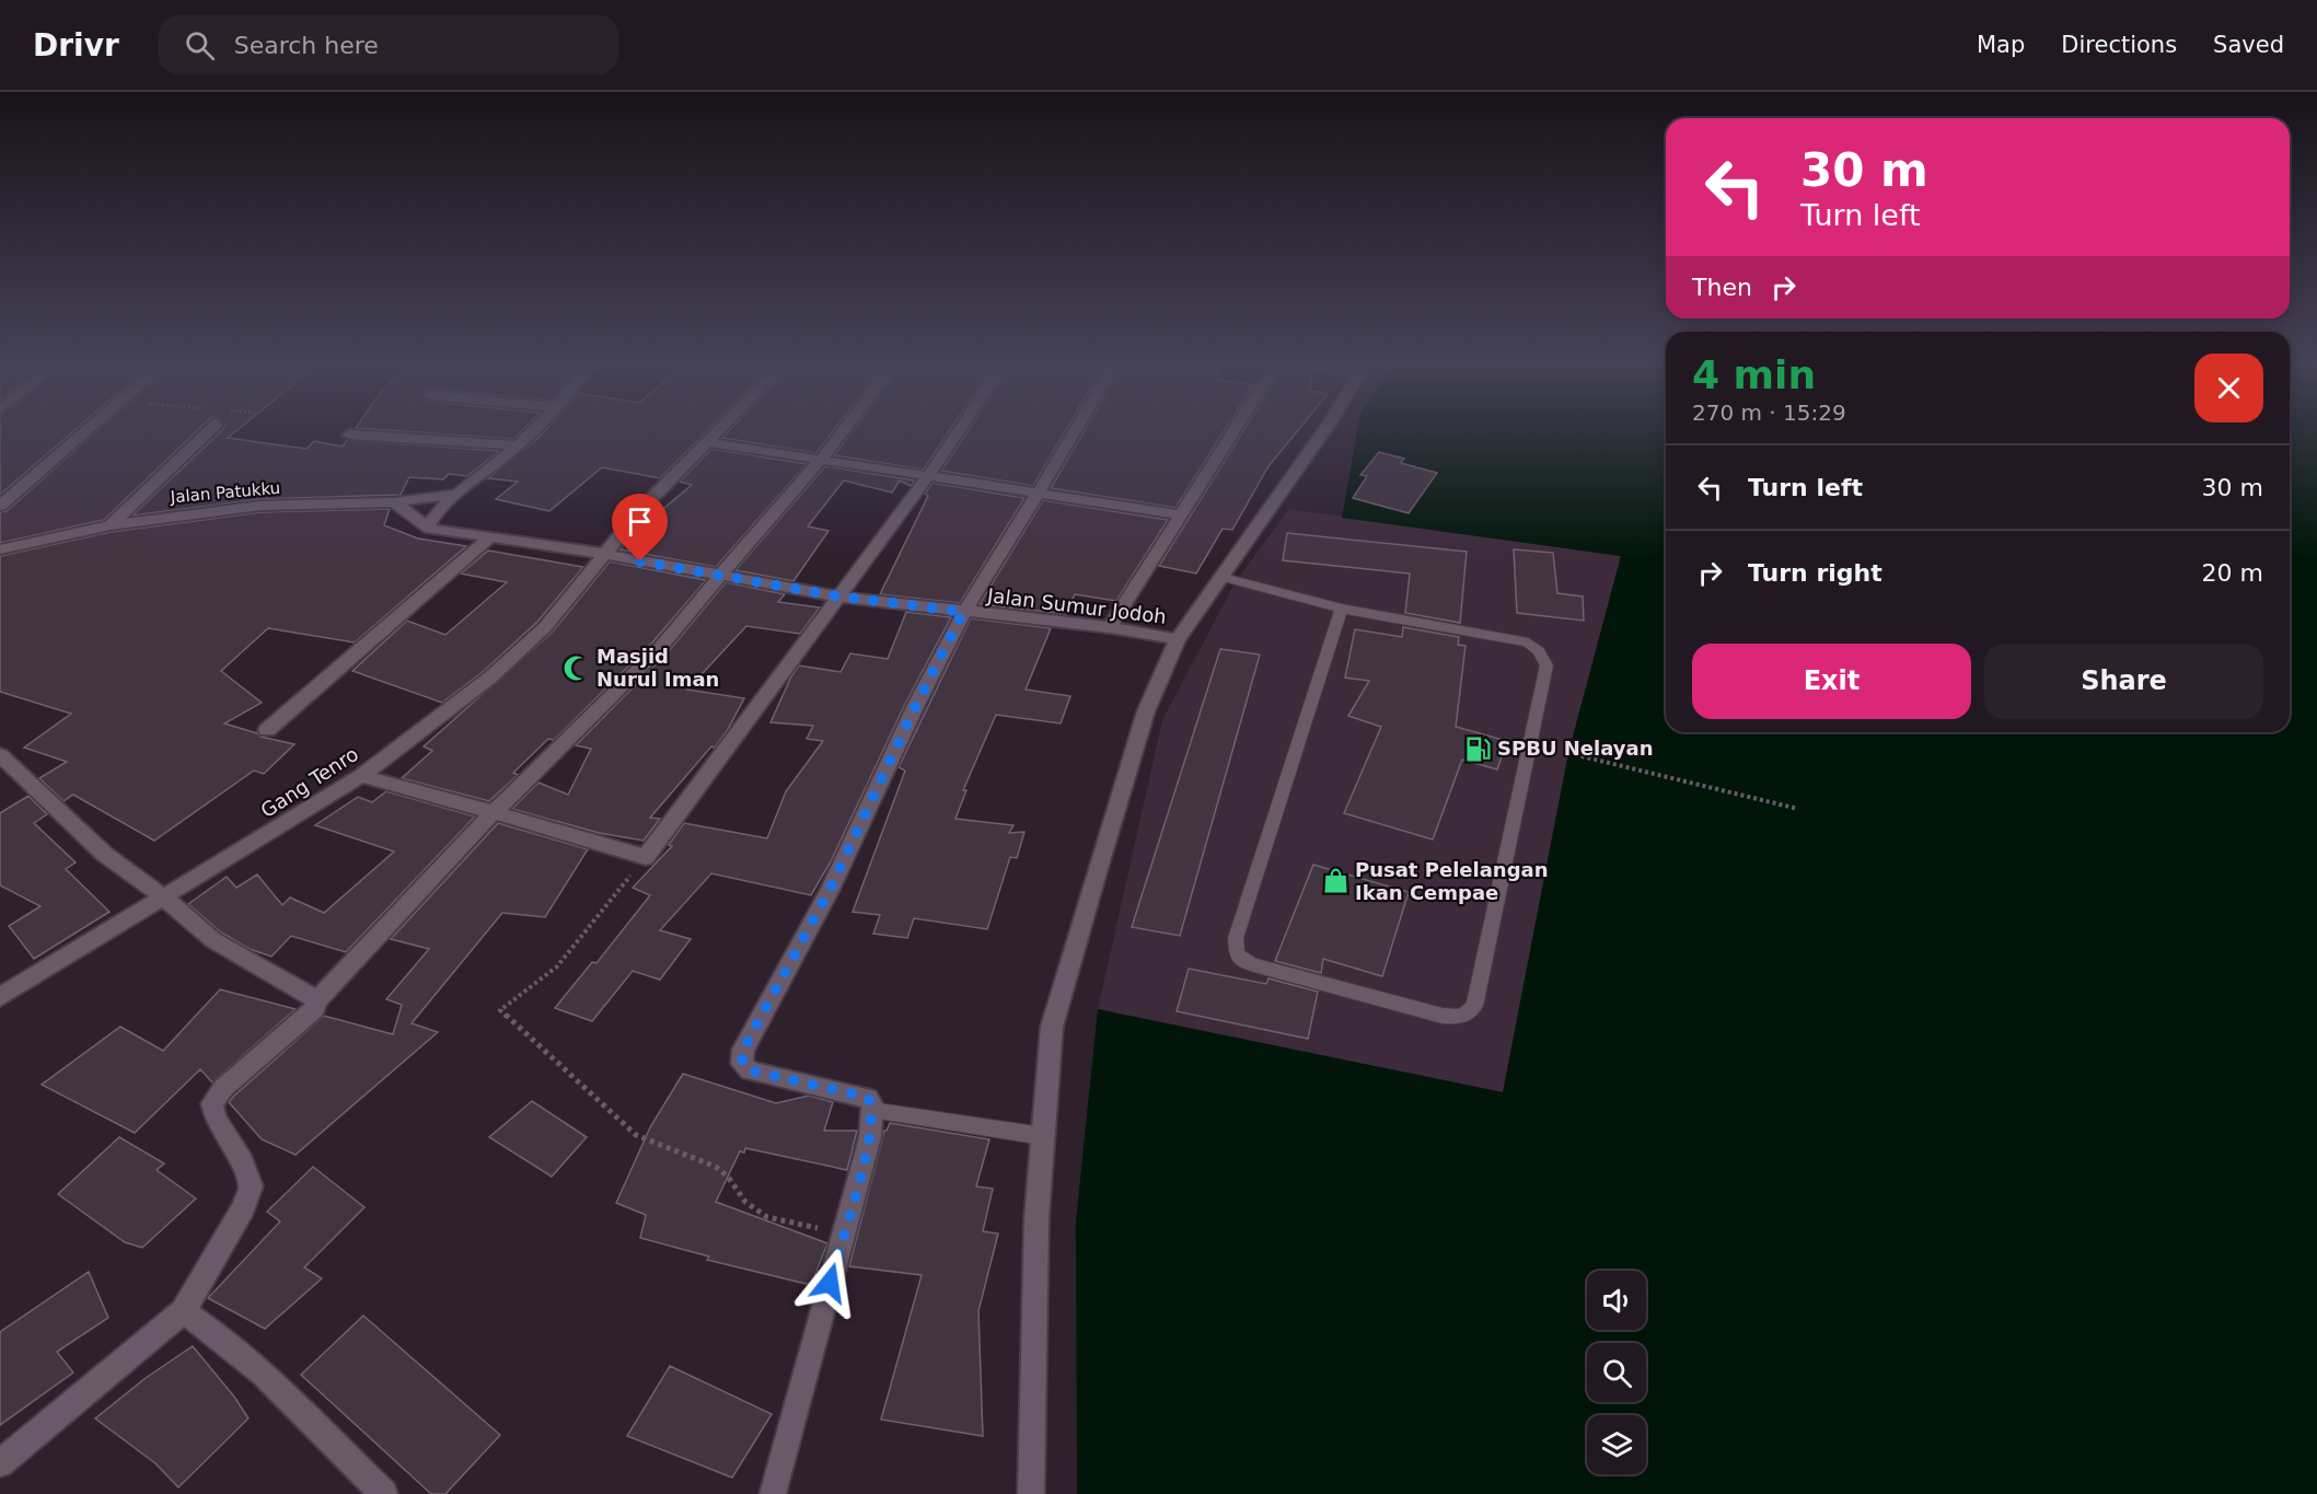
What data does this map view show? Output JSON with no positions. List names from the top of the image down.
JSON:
{
  "streets": {
    "street": ["Jalan Patukku", "Jalan Sumur Jodoh", "Gang Tenro"]
  },
  "crossings": [
    ["Jalan Sumur Jodoh", "Gang Tenro"]
  ],
  "places": {
    "mosque": ["Masjid Nurul Iman"],
    "fuel station": ["SPBU Nelayan"],
    "shop": ["Pusat Pelelangan Ikan Cempae"]
  },
  "page": {
    "header": "Drivr",
    "search": "Search here",
    "nav": ["Map", "Directions", "Saved"],
    "turn": ["30 m", "Turn left"],
    "then": "Then",
    "heading": ["4 min", "270 m · 15:29"],
    "list": [
      {
        "name": "Turn left",
        "value": "30 m"
      },
      {
        "name": "Turn right",
        "value": "20 m"
      }
    ],
    "buttons": ["Exit", "Share"]
  }
}
